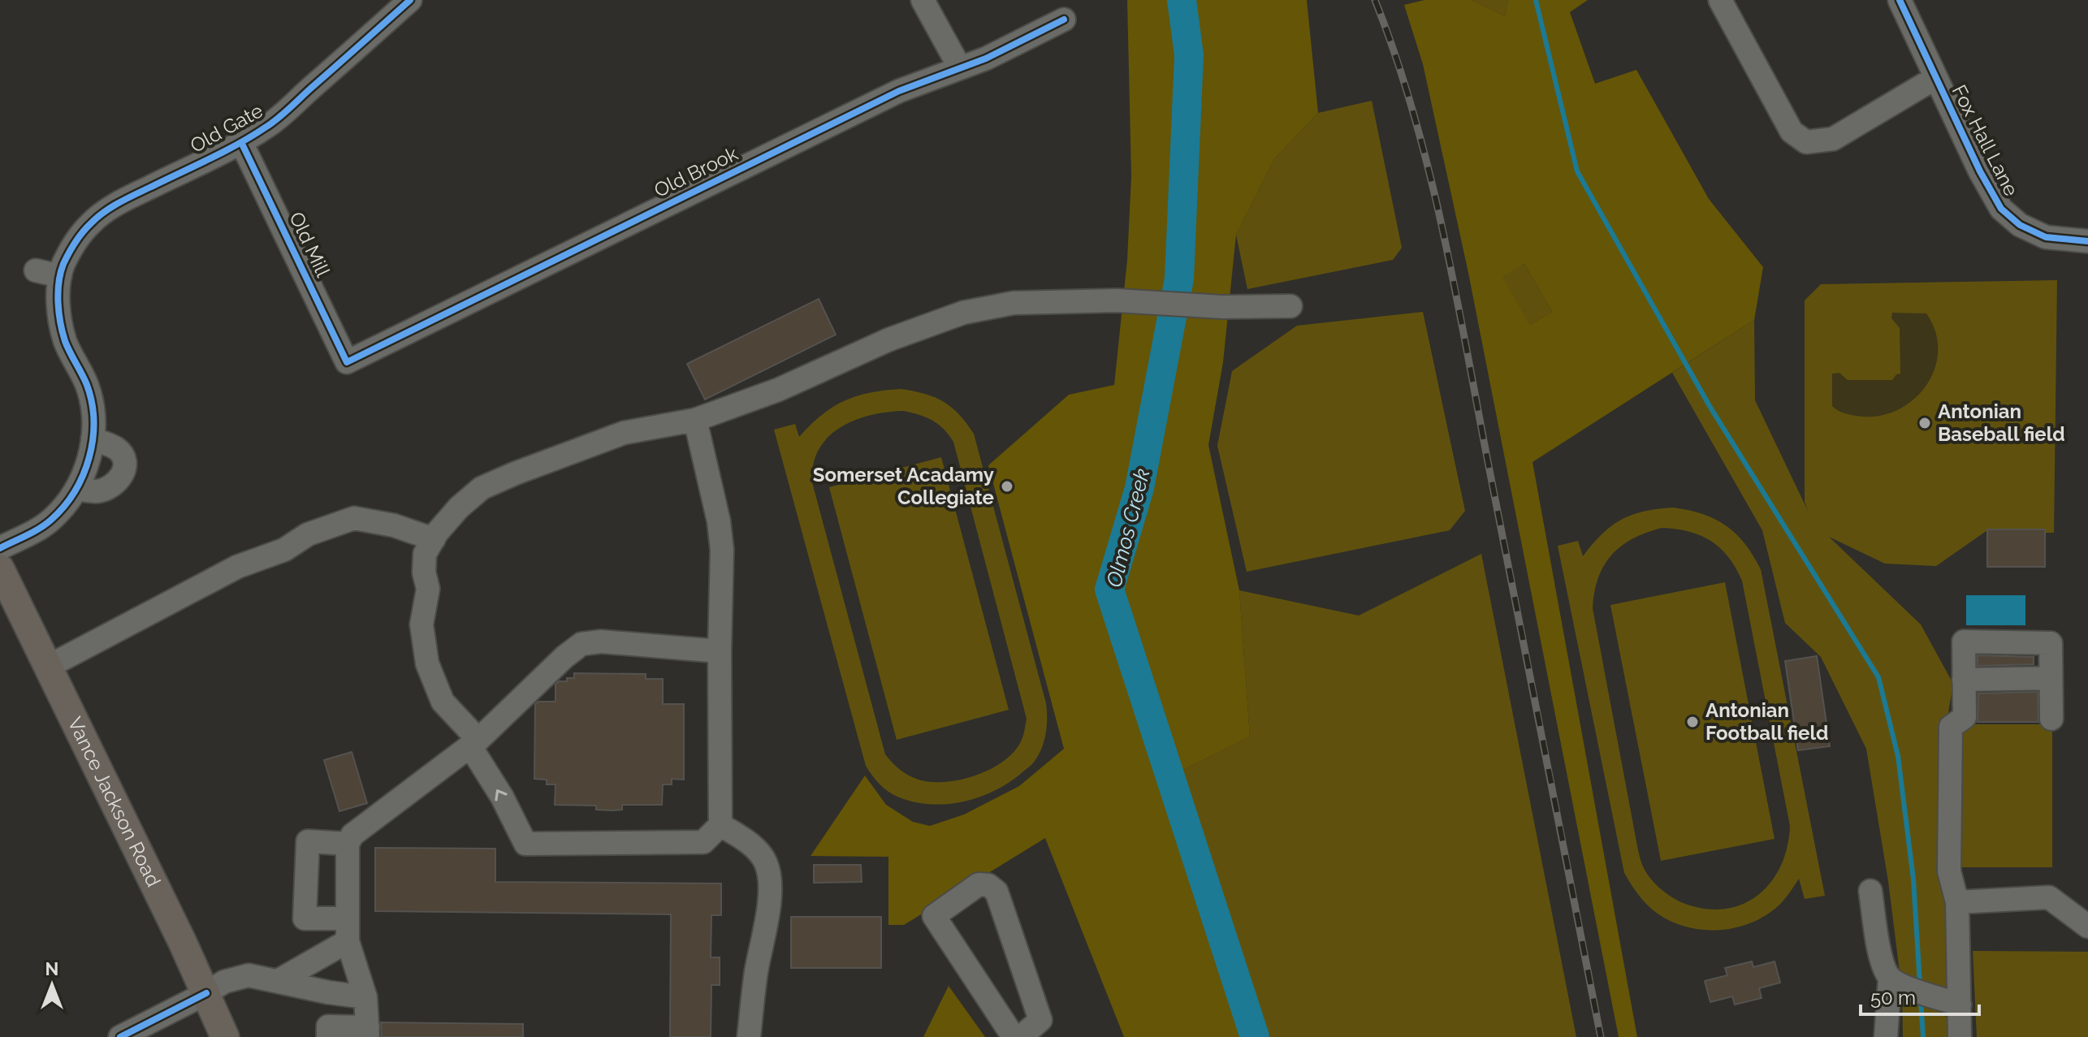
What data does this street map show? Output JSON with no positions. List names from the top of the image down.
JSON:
{
  "streets": {
    "main road": ["Vance Jackson Road"],
    "street": [
      "Old Gate",
      "Fox Hall Lane",
      "Old Brook",
      "Old Mill"
    ]
  },
  "crossings": [
    ["Old Gate", "Old Mill"],
    ["Old Brook", "Old Mill"]
  ],
  "water": ["Olmos Creek"],
  "places": ["Antonian Baseball field", "Somerset Acadamy Collegiate", "Antonian Football field"],
  "scale_bar": "50 m",
  "north": "top"
}
